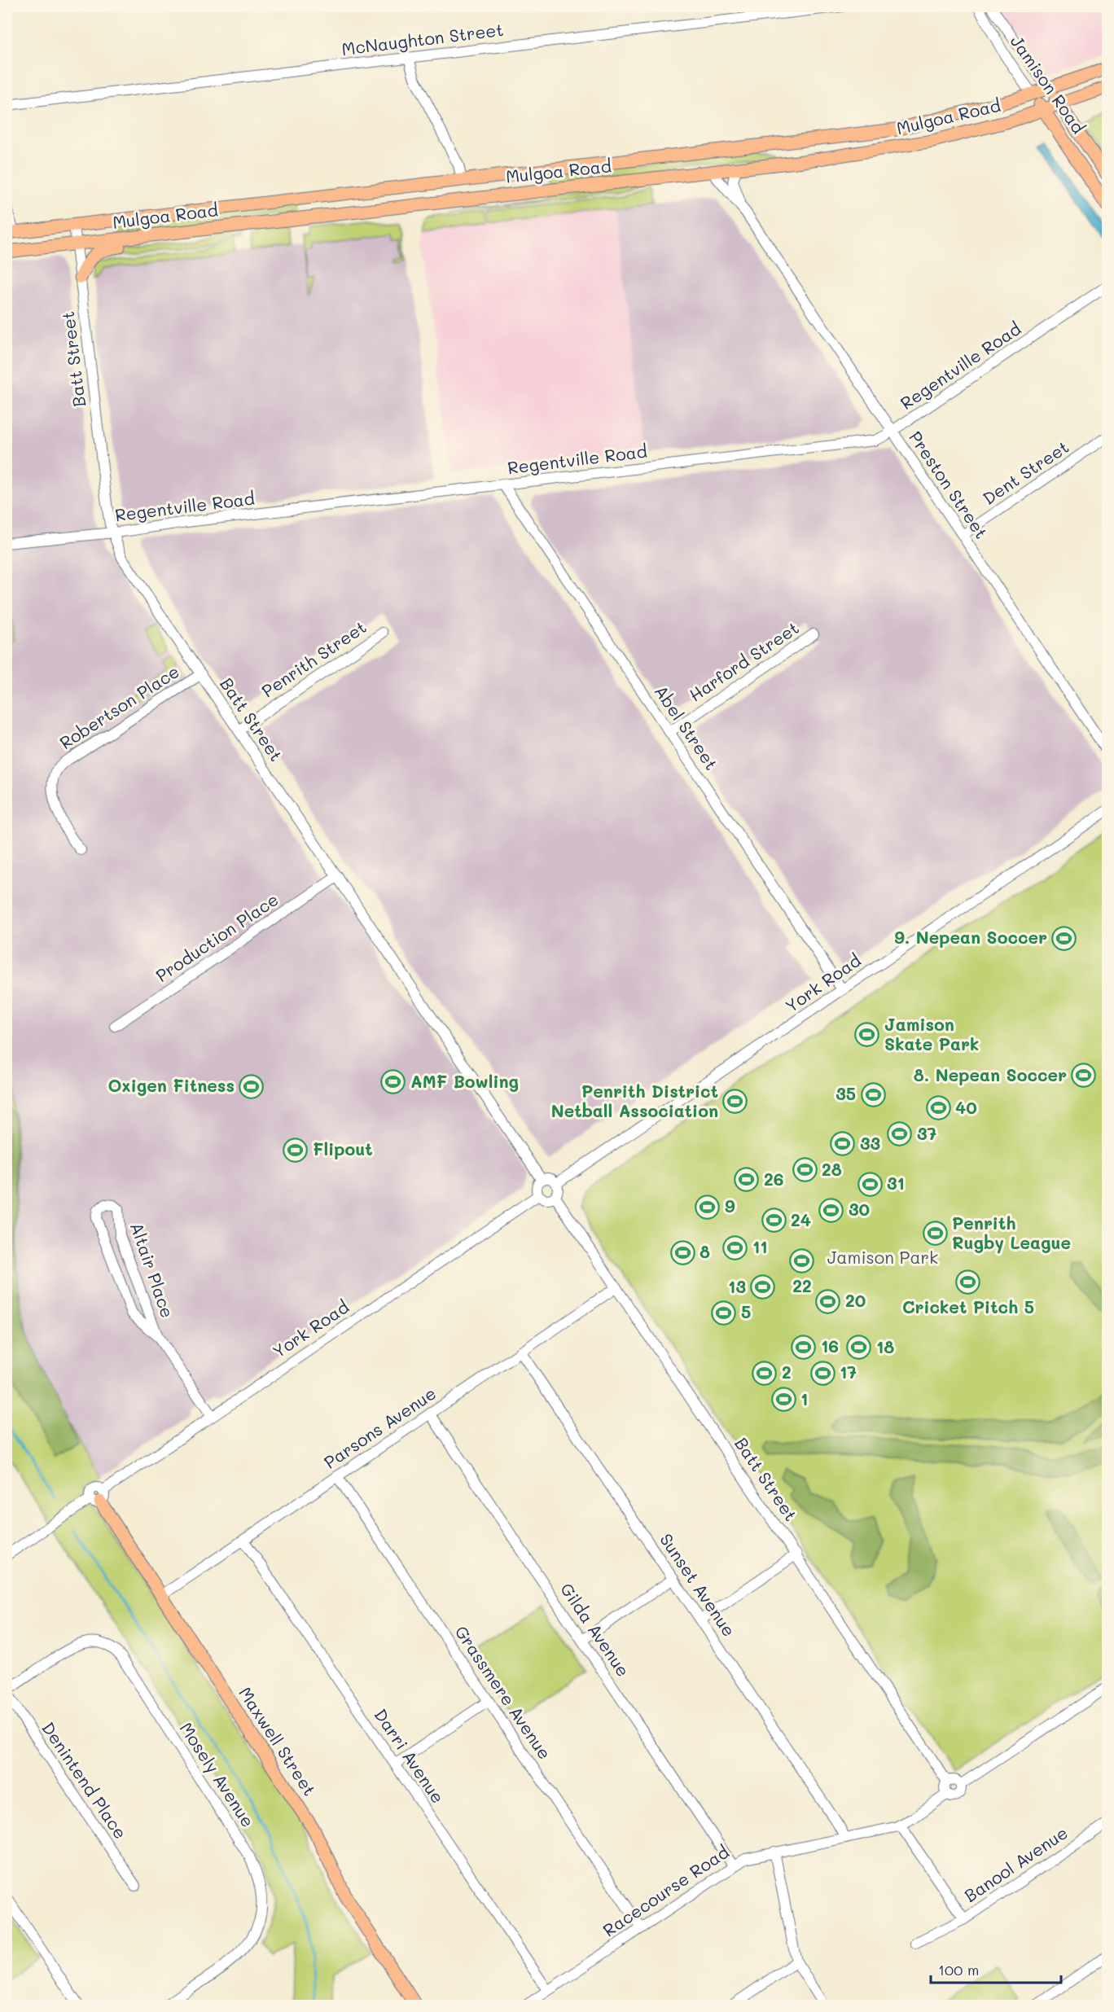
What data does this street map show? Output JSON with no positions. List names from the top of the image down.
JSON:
{
  "streets": {
    "main road": ["Jamison Road", "Mulgoa Road", "Maxwell Street"],
    "street": [
      "McNaughton Street",
      "Batt Street",
      "Regentville Road",
      "Dent Street",
      "Preston Street",
      "Penrith Street",
      "Harford Street",
      "Robertson Place",
      "Abel Street",
      "Production Place",
      "York Road",
      "Altair Place",
      "Parsons Avenue",
      "Sunset Avenue",
      "Gilda Avenue",
      "Grassmere Avenue",
      "Darri Avenue",
      "Mosely Avenue",
      "Denintend Place",
      "Banool Avenue",
      "Racecourse Road"
    ]
  },
  "crossings": [
    ["Jamison Road", "Mulgoa Road"],
    ["Mulgoa Road", "Batt Street"],
    ["Mulgoa Road", "Preston Street"],
    ["Batt Street", "Regentville Road"],
    ["Batt Street", "Penrith Street"],
    ["Batt Street", "Robertson Place"],
    ["Batt Street", "Production Place"],
    ["Batt Street", "York Road"],
    ["Batt Street", "Parsons Avenue"],
    ["Batt Street", "Racecourse Road"],
    ["Regentville Road", "Preston Street"],
    ["Regentville Road", "Abel Street"],
    ["Dent Street", "Preston Street"],
    ["Harford Street", "Abel Street"],
    ["Abel Street", "York Road"],
    ["York Road", "Altair Place"],
    ["York Road", "Maxwell Street"],
    ["Parsons Avenue", "Sunset Avenue"],
    ["Parsons Avenue", "Gilda Avenue"],
    ["Parsons Avenue", "Grassmere Avenue"],
    ["Parsons Avenue", "Maxwell Street"],
    ["Parsons Avenue", "Darri Avenue"],
    ["Sunset Avenue", "Racecourse Road"],
    ["Gilda Avenue", "Racecourse Road"],
    ["Grassmere Avenue", "Racecourse Road"],
    ["Darri Avenue", "Racecourse Road"],
    ["Mosely Avenue", "Denintend Place"],
    ["Banool Avenue", "Racecourse Road"]
  ],
  "parks": ["Jamison Park"],
  "places": {
    "sports": [
      "9. Nepean Soccer",
      "Jamison Skate Park",
      "8. Nepean Soccer",
      "AMF Bowling",
      "Oxigen Fitness",
      "35",
      "Penrith District Netball Association",
      "40",
      "37",
      "33",
      "Flipout",
      "28",
      "26",
      "31",
      "9",
      "30",
      "24",
      "Penrith Rugby League",
      "11",
      "8",
      "22",
      "Cricket Pitch 5",
      "13",
      "20",
      "5",
      "16",
      "18",
      "2",
      "17",
      "1"
    ]
  },
  "scale_bar": "100 m"
}
